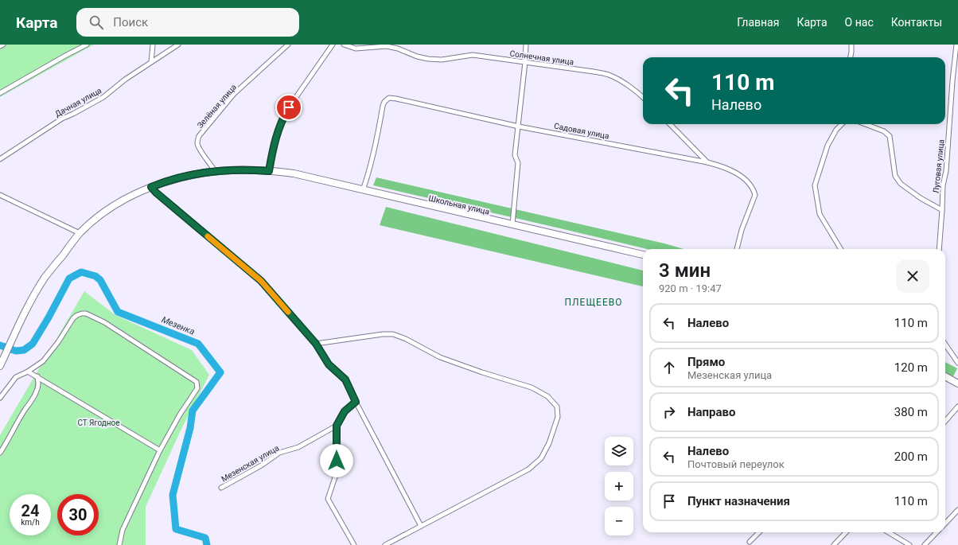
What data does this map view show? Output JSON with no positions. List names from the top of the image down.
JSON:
{
  "streets": {
    "main road": ["Школьная улица"],
    "street": [
      "Солнечная улица",
      "Дачная улица",
      "Зелёная улица",
      "Садовая улица",
      "Луговая улица",
      "Мезенская улица"
    ]
  },
  "crossings": [
    ["Зелёная улица", "Школьная улица"],
    ["Садовая улица", "Школьная улица"]
  ],
  "districts": ["ПЛЕЩЕЕВО"],
  "water": ["Мезенка"],
  "parks": ["СТ Ягодное"],
  "page": {
    "header": "Карта",
    "search": "Поиск",
    "nav": [
      "Главная",
      "Карта",
      "О нас",
      "Контакты"
    ],
    "turn": ["110 m", "Налево"],
    "heading": ["3 мин", "920 m · 19:47"],
    "list": [
      {
        "name": "Налево",
        "value": "110 m"
      },
      {
        "name": "Прямо",
        "note": "Мезенская улица",
        "value": "120 m"
      },
      {
        "name": "Направо",
        "value": "380 m"
      },
      {
        "name": "Налево",
        "note": "Почтовый переулок",
        "value": "200 m"
      },
      {
        "name": "Пункт назначения",
        "value": "110 m"
      }
    ],
    "map_buttons": ["+", "−"],
    "speed": "24 km/h",
    "limit": "30"
  }
}
